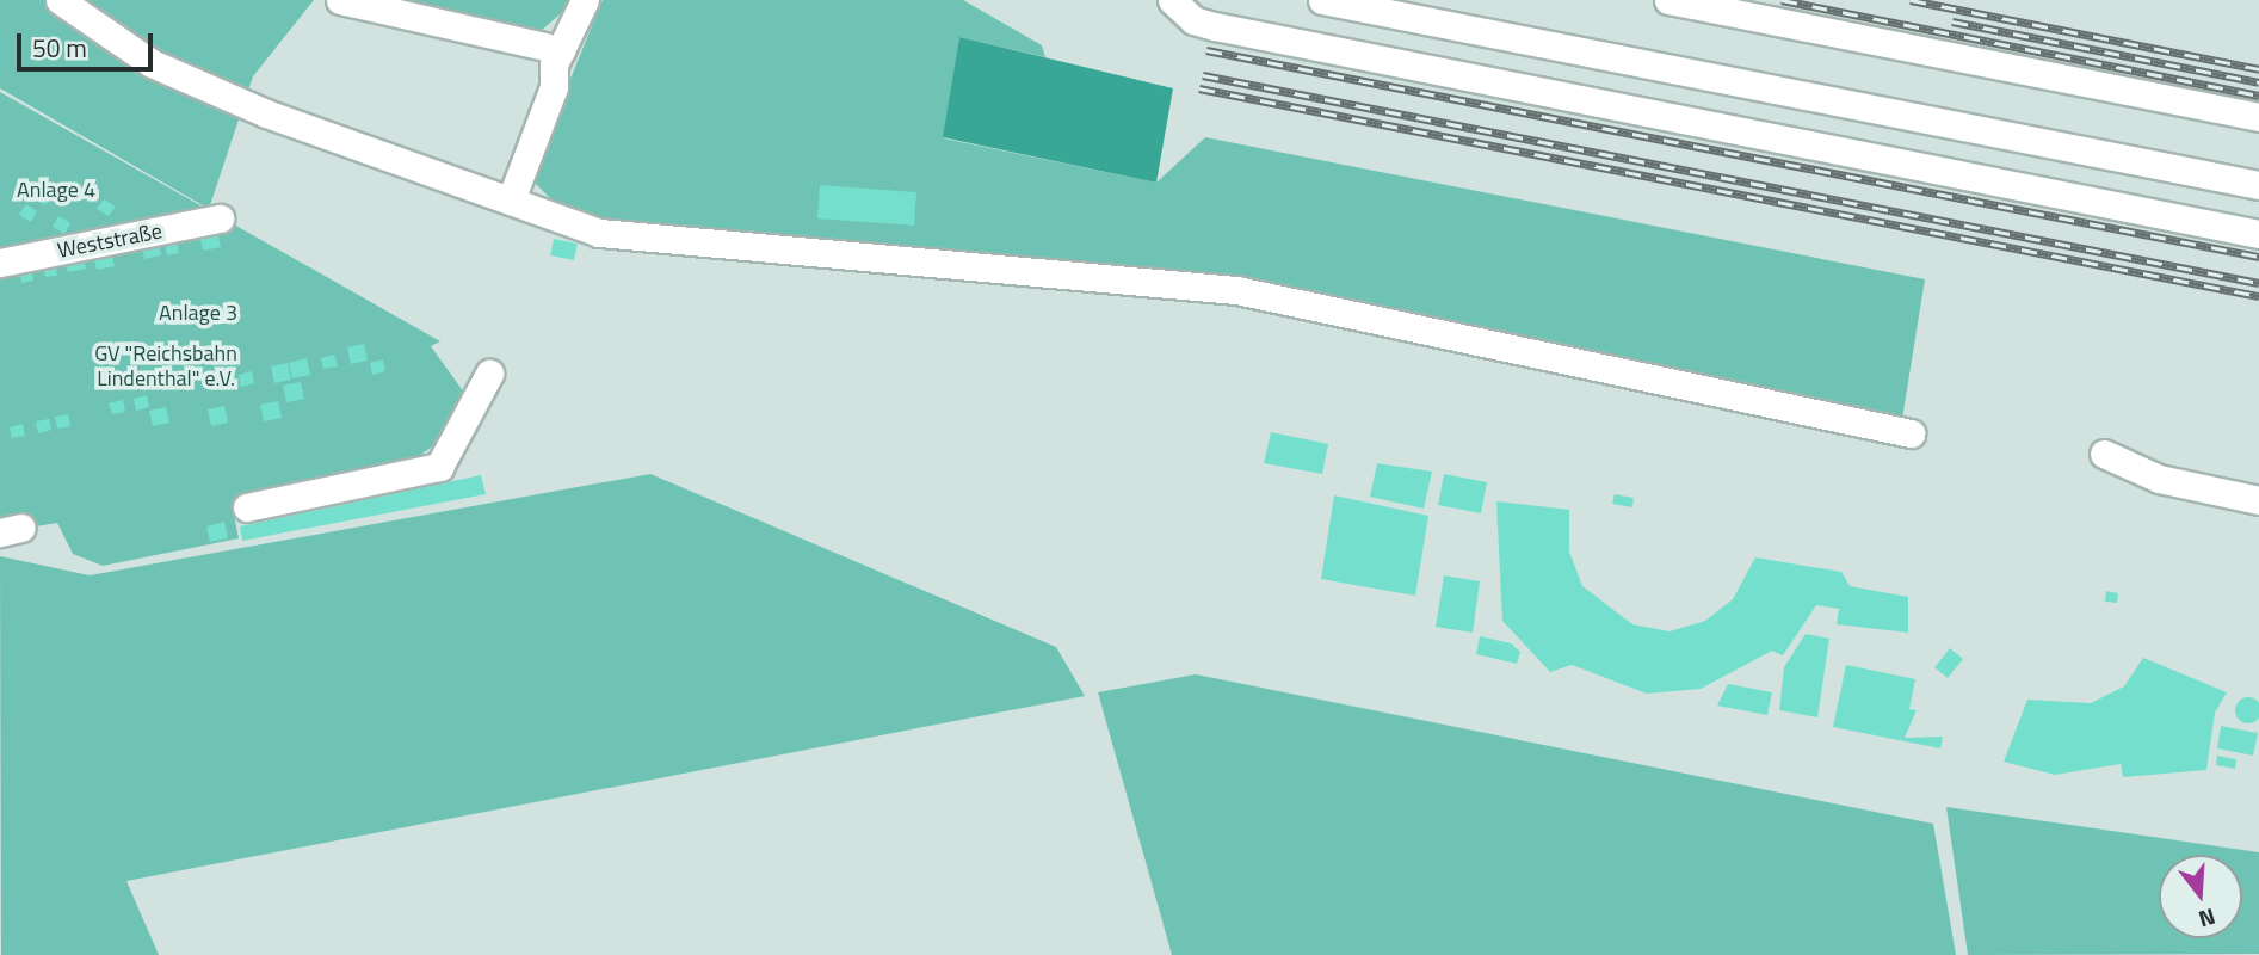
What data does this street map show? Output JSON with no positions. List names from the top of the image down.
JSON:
{
  "streets": {
    "lane": ["Weststraße"]
  },
  "parks": ["Anlage 4", "Anlage 3", "GV \"Reichsbahn Lindenthal\" e.V."],
  "scale_bar": "50 m",
  "north": "bottom"
}
